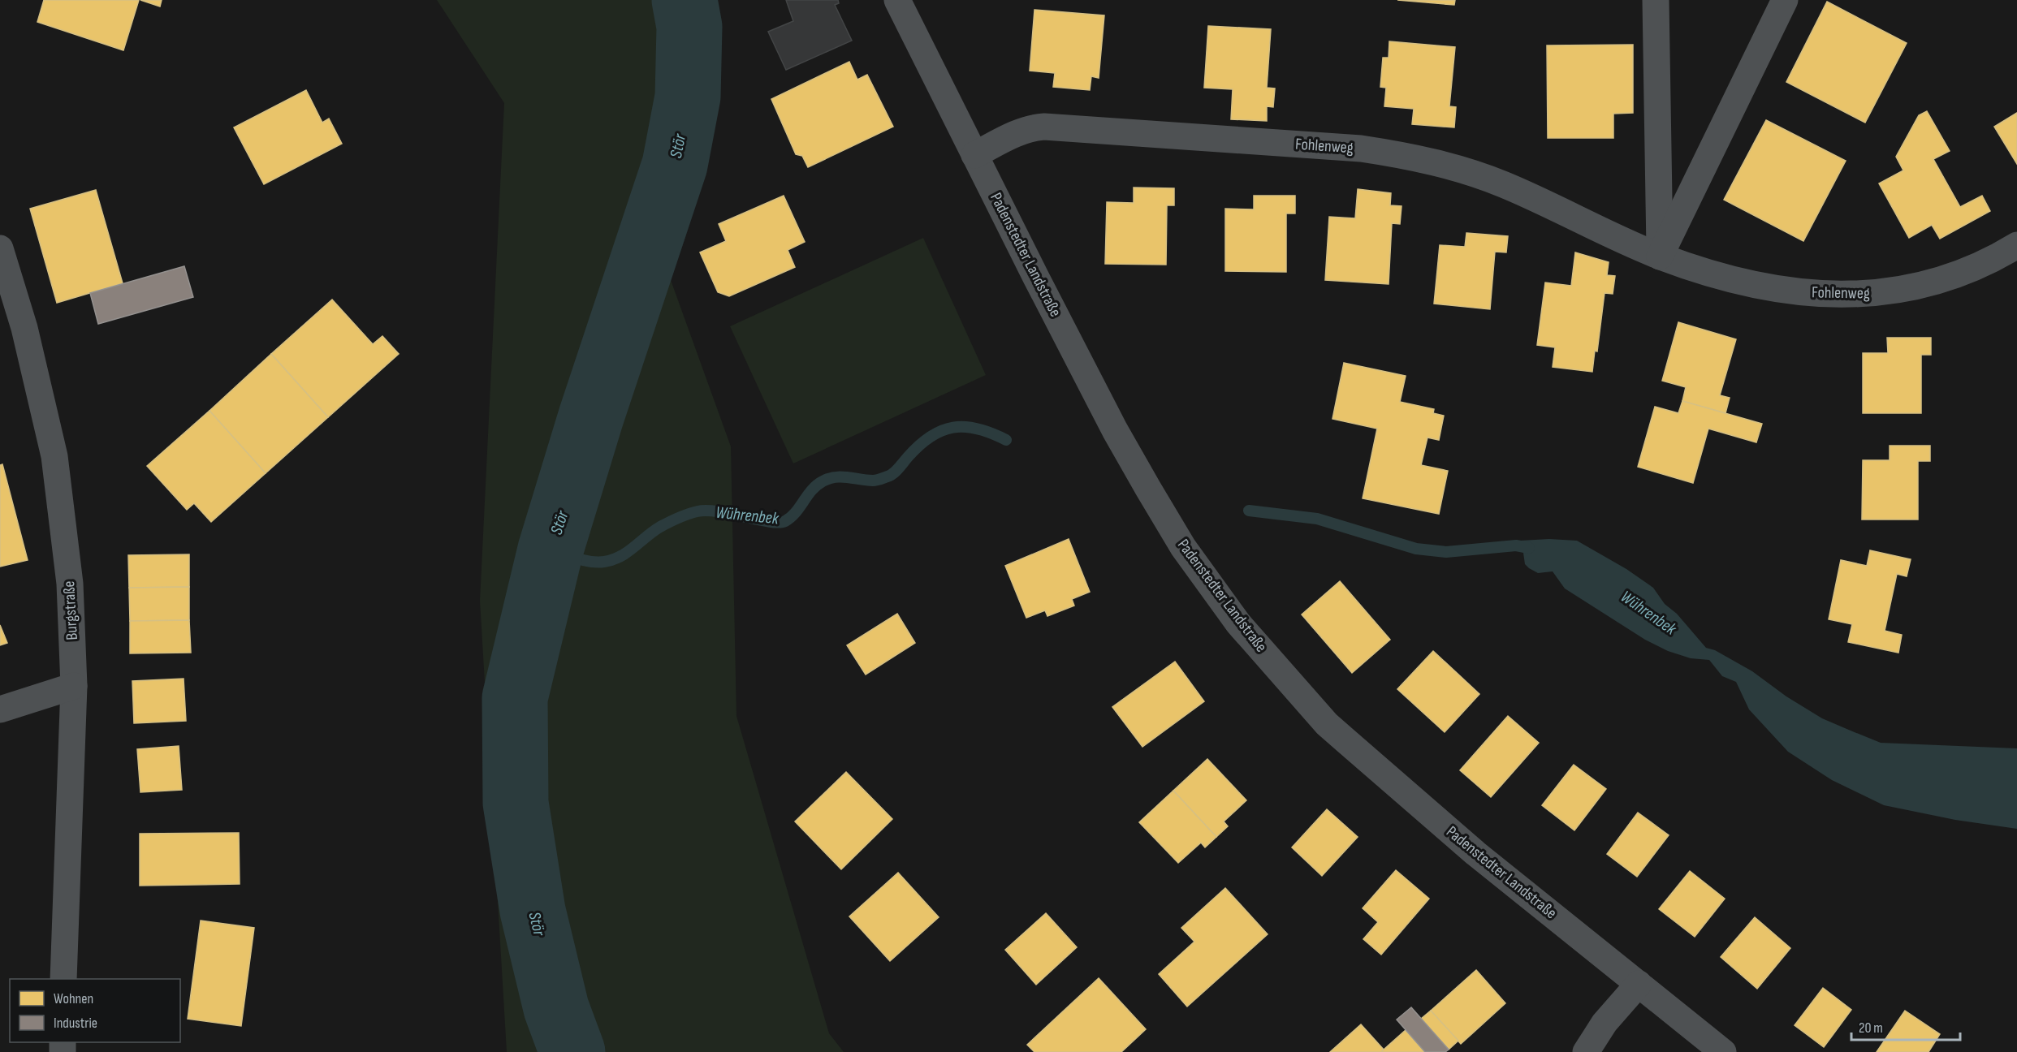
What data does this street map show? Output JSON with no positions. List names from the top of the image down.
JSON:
{
  "streets": {
    "street": ["Fohlenweg", "Padenstedter Landstraße", "Burgstraße"]
  },
  "crossings": [
    ["Fohlenweg", "Padenstedter Landstraße"]
  ],
  "water": ["Stör", "Wührenbek"],
  "legend": ["Wohnen", "Industrie"],
  "scale_bar": "20 m"
}
